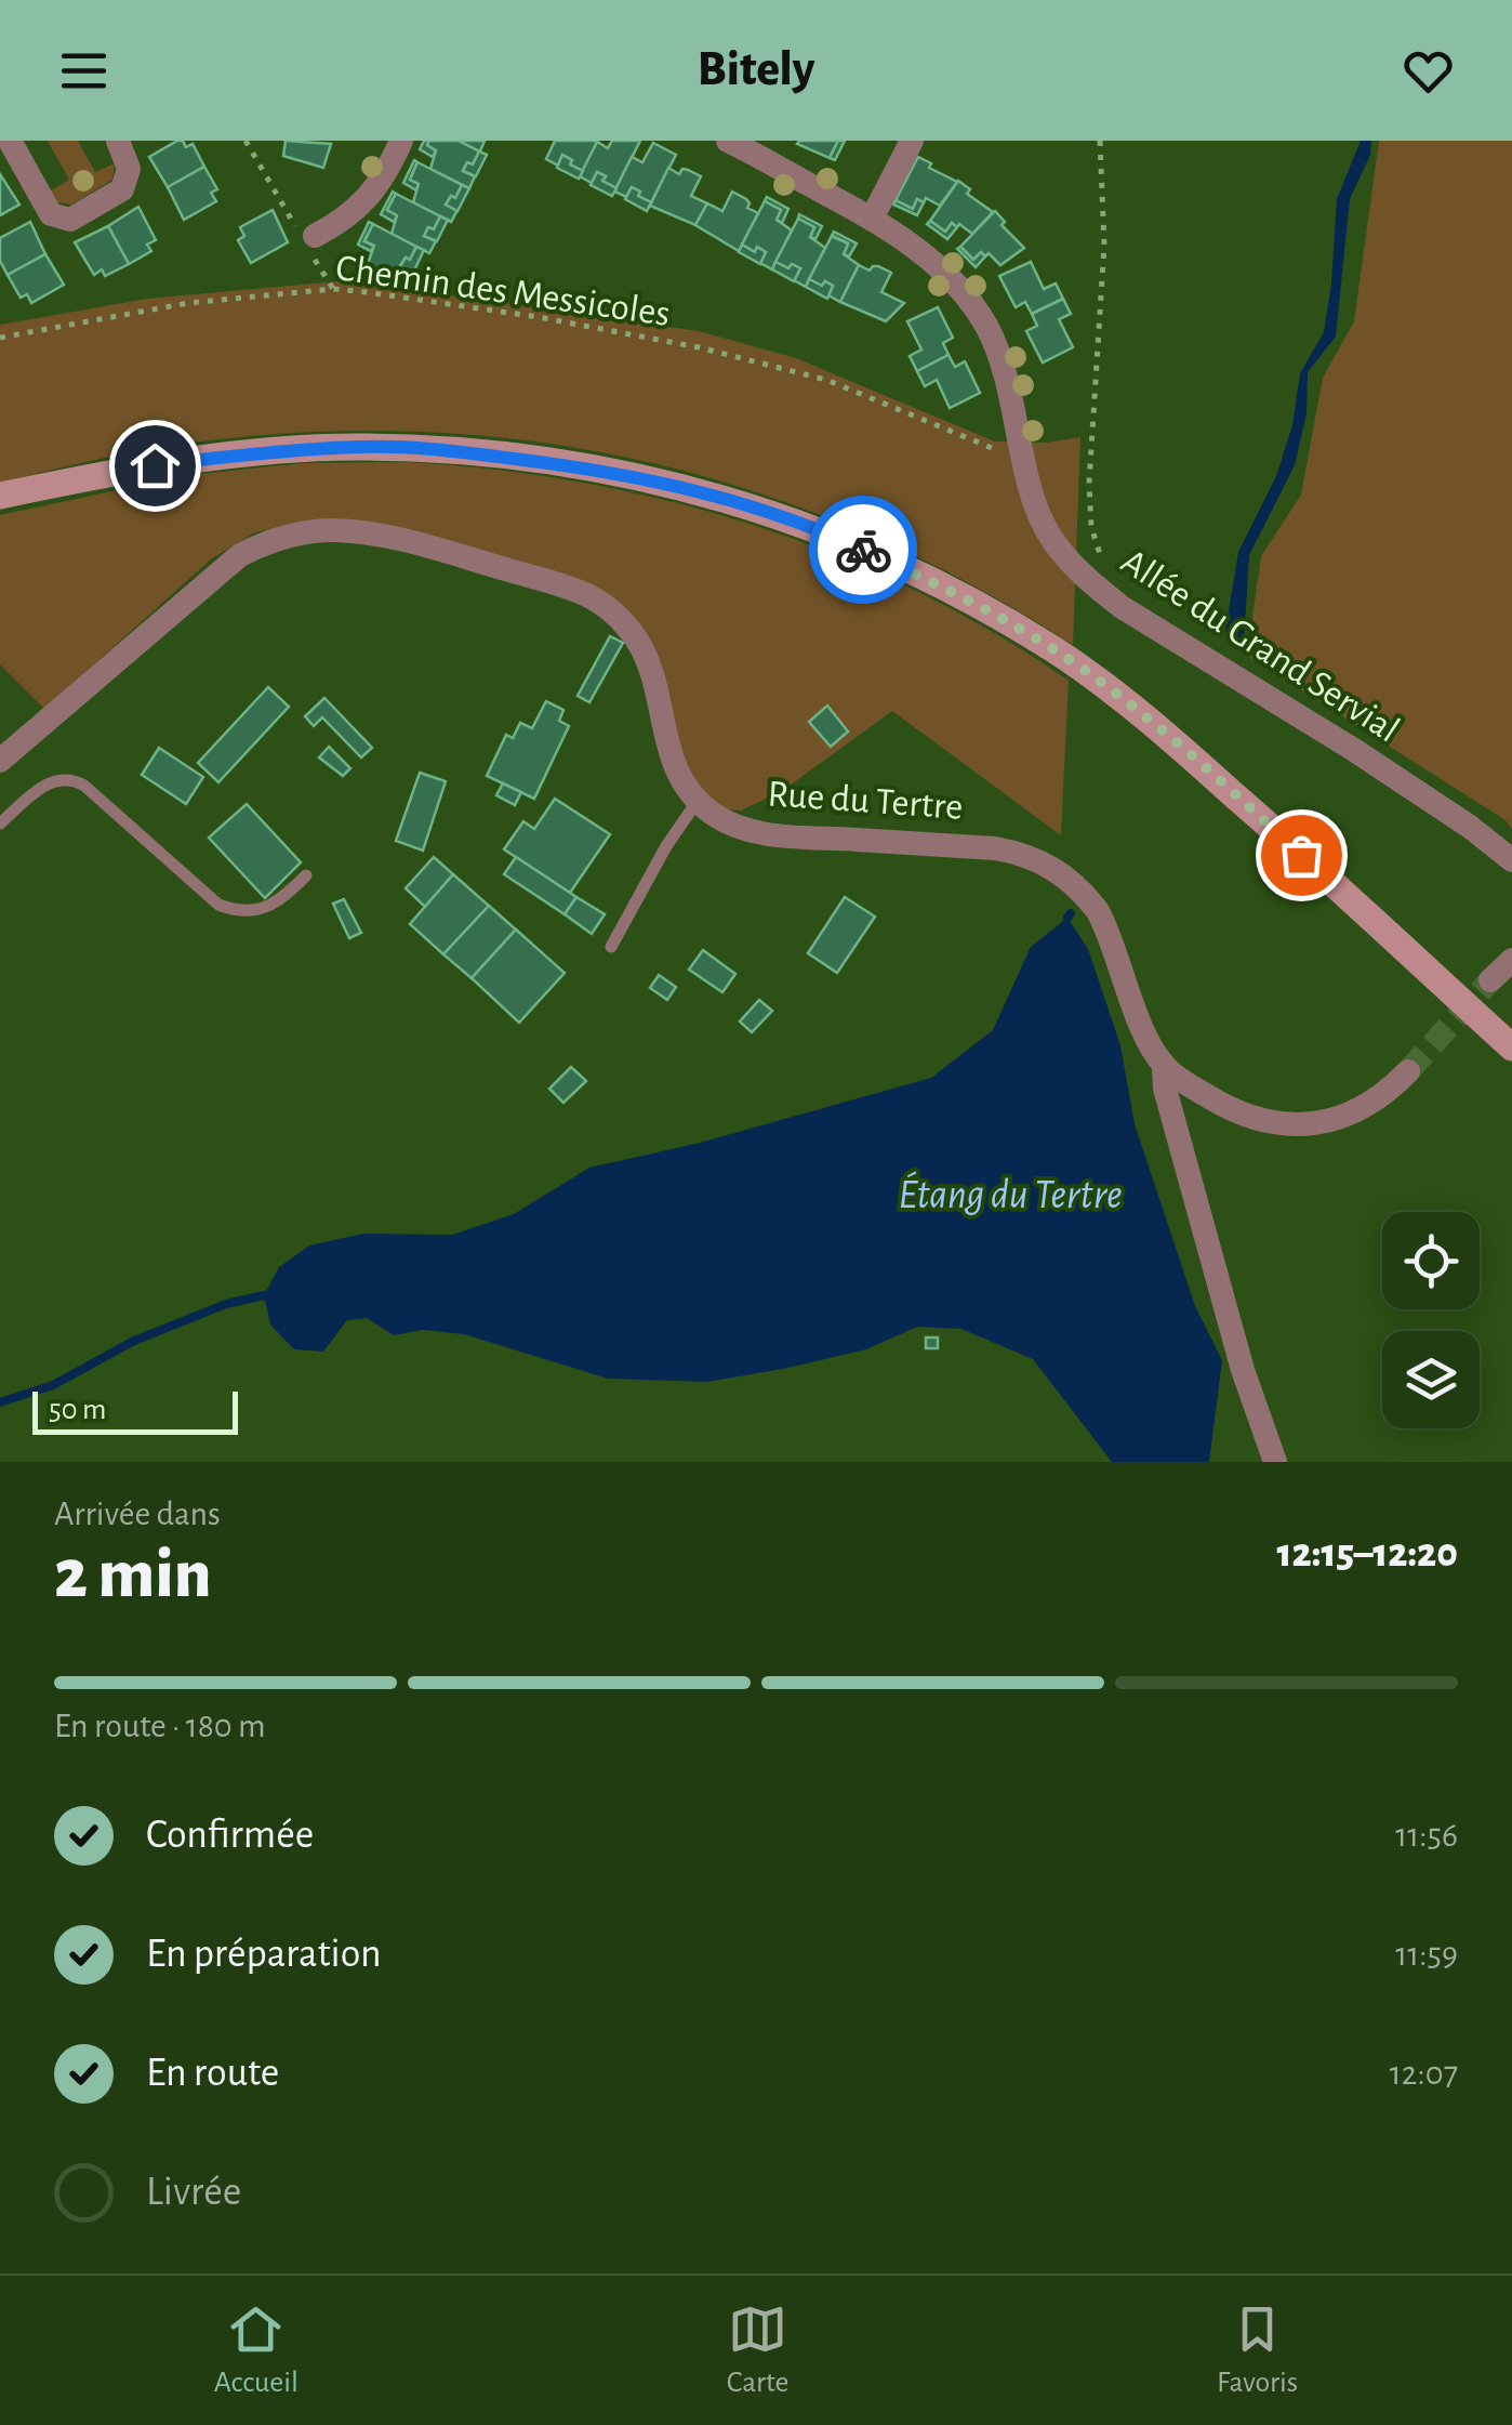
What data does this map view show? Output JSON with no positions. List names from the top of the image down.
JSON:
{
  "streets": {
    "street": ["Allée du Grand Servial", "Rue du Tertre"],
    "path": ["Chemin des Messicoles"]
  },
  "water": ["Étang du Tertre"],
  "scale_bar": "50 m",
  "page": {
    "header": "Bitely",
    "scale": "50 m",
    "heading": ["2 min", "Arrivée dans", "12:15–12:20"],
    "bar": "En route · 180 m",
    "list": [
      ["Confirmée", "11:56"],
      ["En préparation", "11:59"],
      ["En route", "12:07"],
      "Livrée"
    ],
    "tabs": ["Accueil", "Carte", "Favoris"]
  }
}
